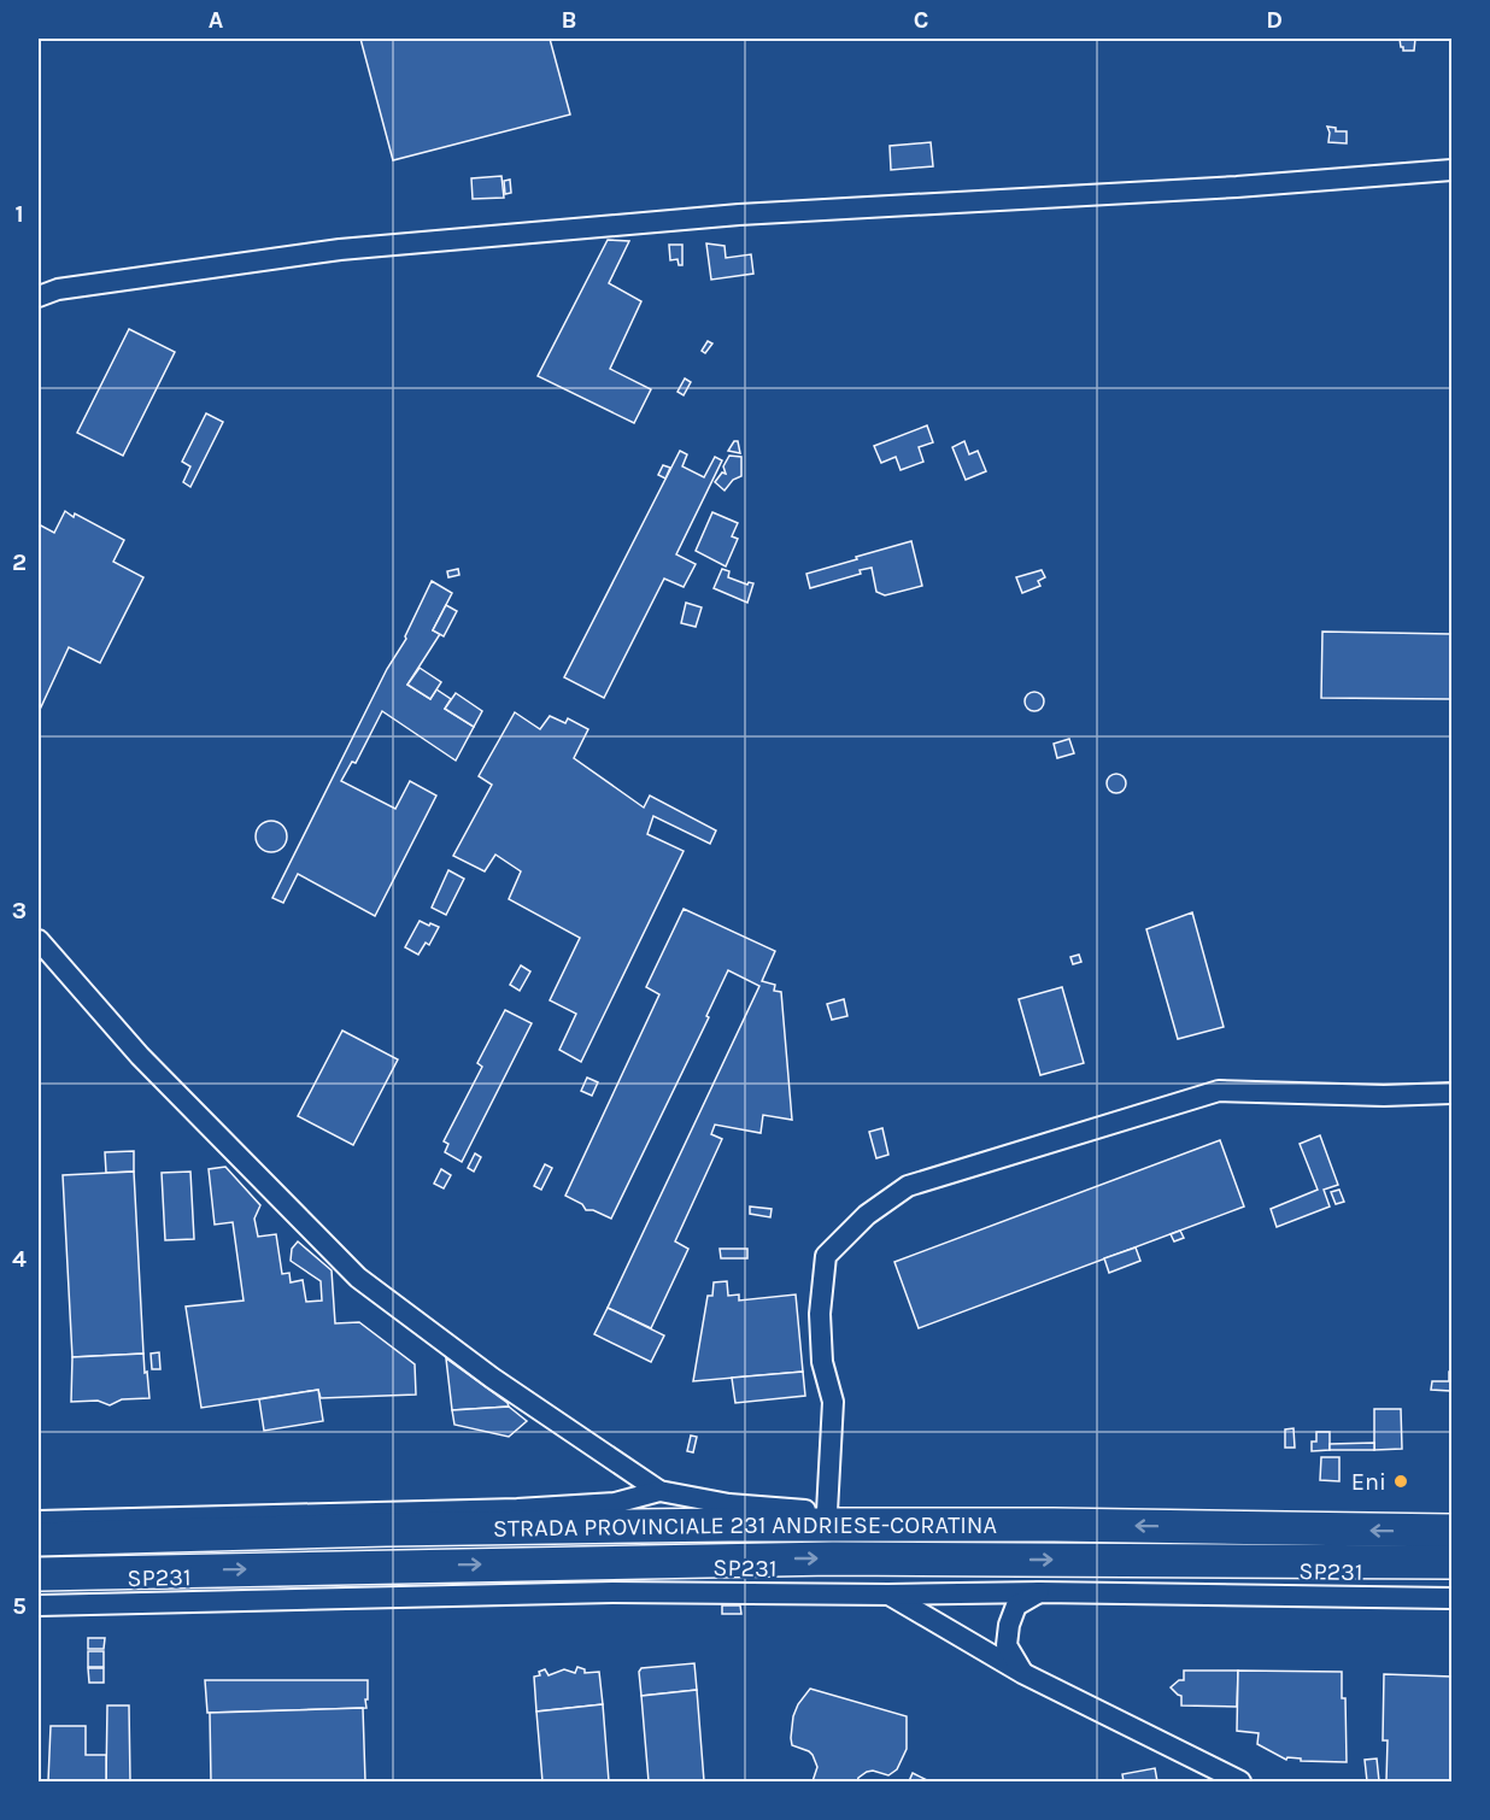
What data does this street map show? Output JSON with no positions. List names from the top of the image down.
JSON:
{
  "streets": {
    "highway": ["STRADA PROVINCIALE 231 ANDRIESE-CORATINA", "SP231"]
  },
  "places": ["Eni"],
  "grid": {
    "columns": [
      "A",
      "B",
      "C",
      "D"
    ],
    "rows": [
      "1",
      "2",
      "3",
      "4",
      "5"
    ]
  }
}
